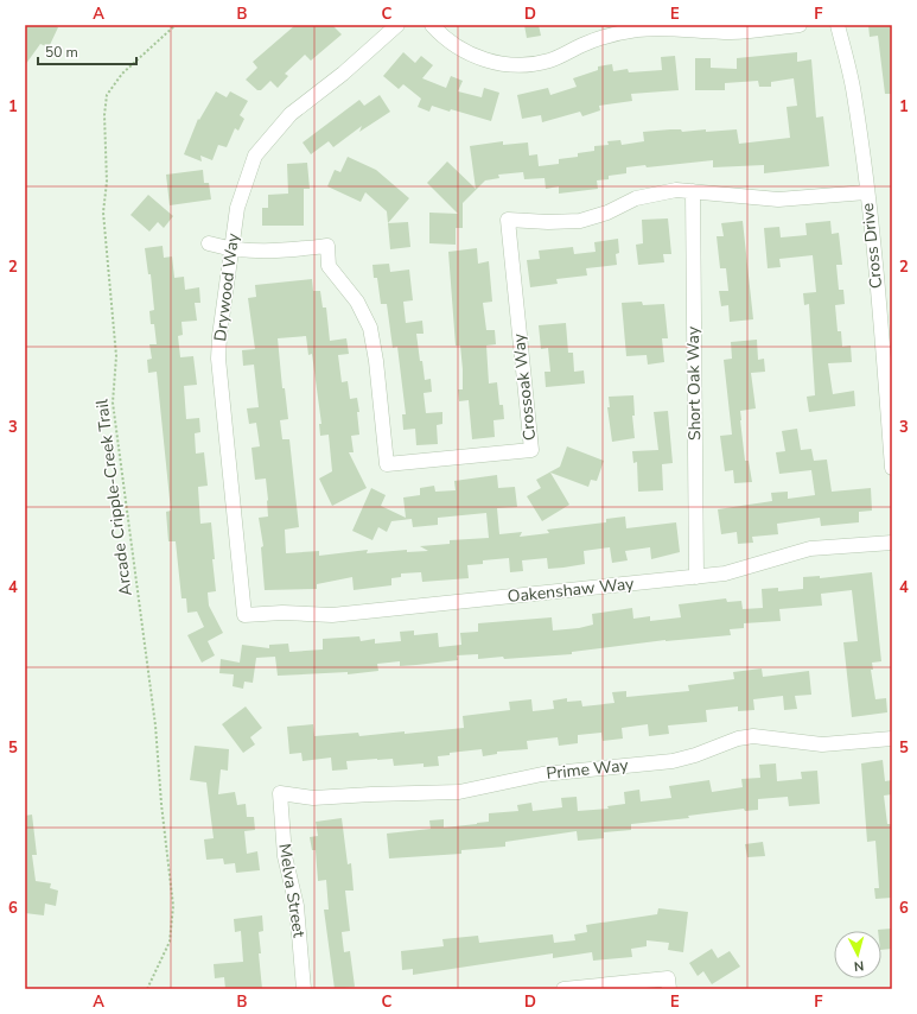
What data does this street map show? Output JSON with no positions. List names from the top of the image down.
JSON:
{
  "streets": {
    "street": [
      "Cross Drive",
      "Drywood Way",
      "Short Oak Way",
      "Crossoak Way",
      "Oakenshaw Way",
      "Prime Way",
      "Melva Street"
    ],
    "path": ["Arcade Cripple-Creek Trail"]
  },
  "crossings": [
    ["Cross Drive", "Crossoak Way"],
    ["Drywood Way", "Crossoak Way"],
    ["Drywood Way", "Oakenshaw Way"],
    ["Short Oak Way", "Crossoak Way"],
    ["Short Oak Way", "Oakenshaw Way"],
    ["Prime Way", "Melva Street"]
  ],
  "scale_bar": "50 m",
  "north": "bottom",
  "grid": {
    "columns": [
      "A",
      "B",
      "C",
      "D",
      "E",
      "F"
    ],
    "rows": [
      "1",
      "2",
      "3",
      "4",
      "5",
      "6"
    ]
  }
}
